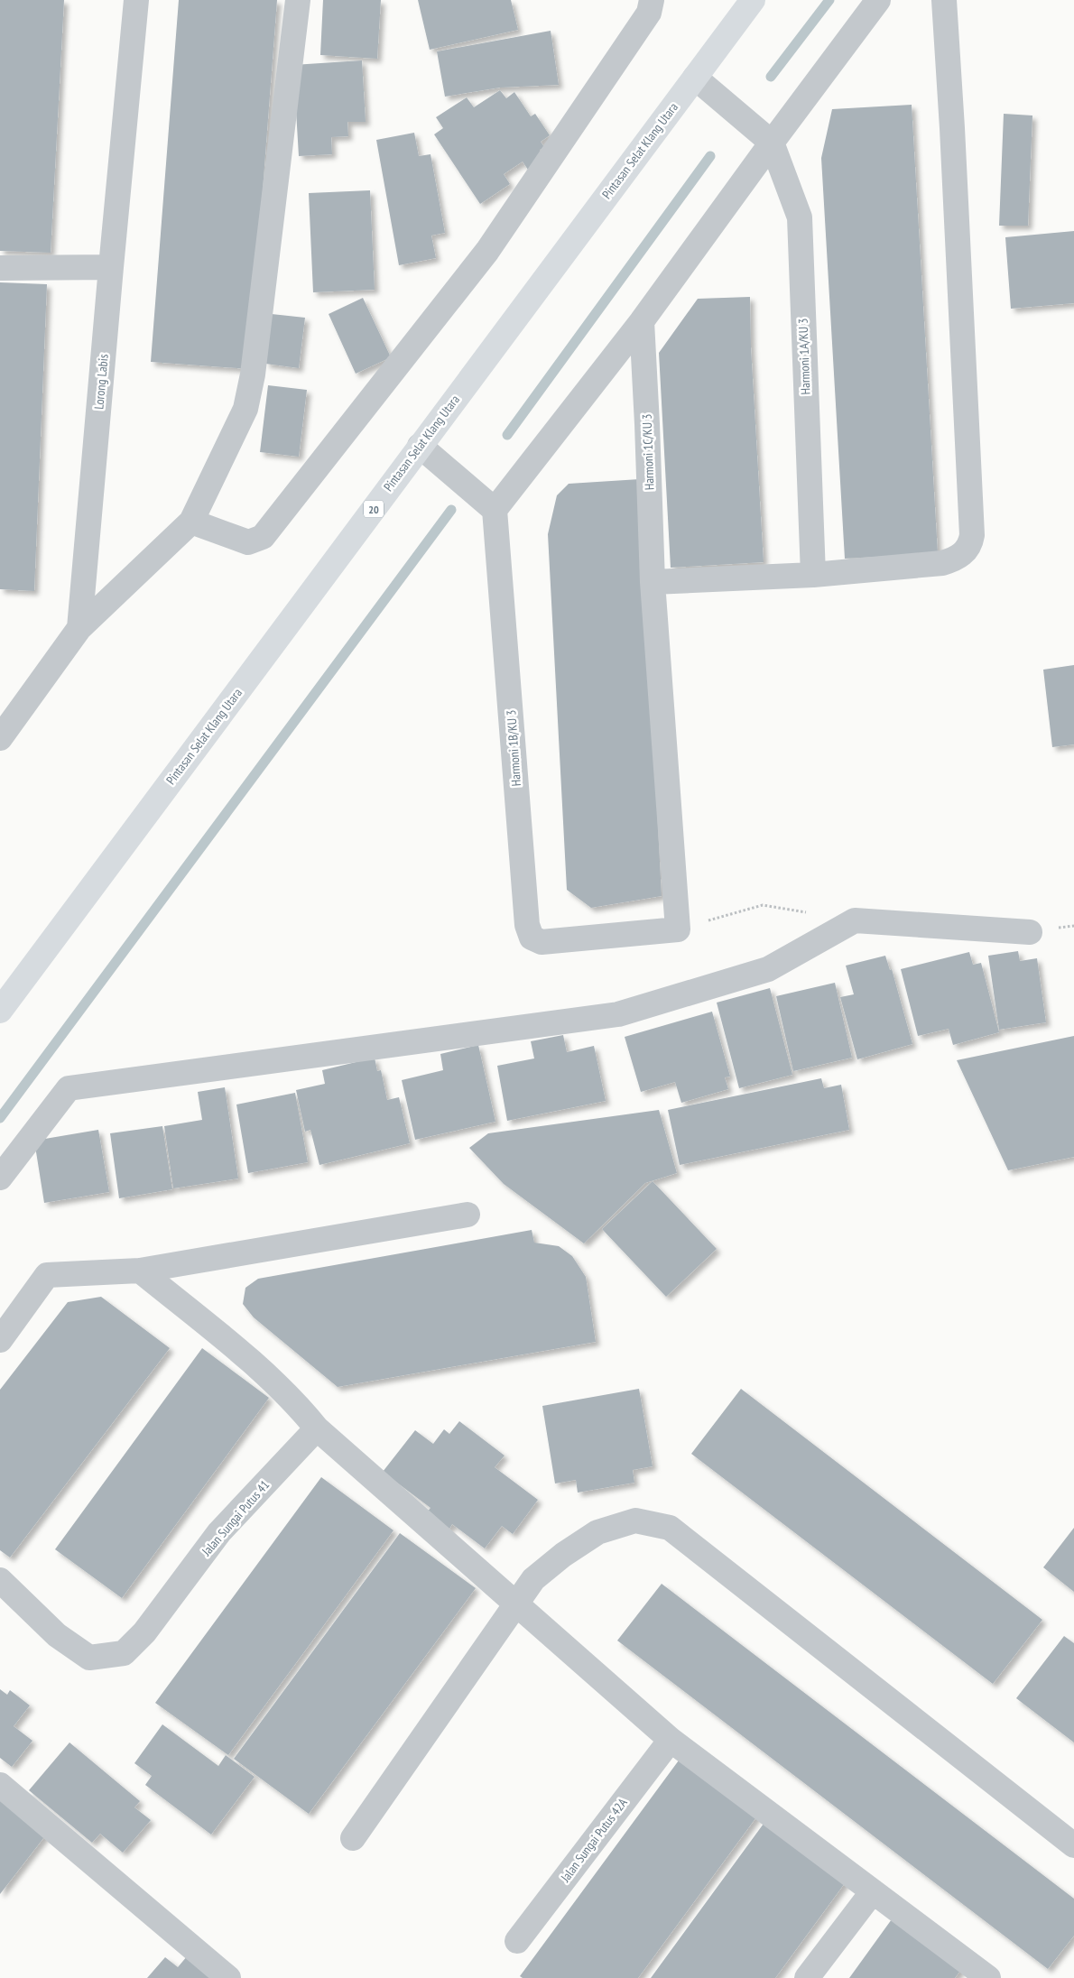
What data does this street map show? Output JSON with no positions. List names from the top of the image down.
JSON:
{
  "streets": {
    "highway": ["Pintasan Selat Klang Utara", "20"],
    "street": [
      "Harmoni 1A/KU 3",
      "Lorong Labis",
      "Harmoni 1C/KU 3",
      "Harmoni 1B/KU 3",
      "Jalan Sungai Putus 41",
      "Jalan Sungai Putus 42A"
    ]
  },
  "crossings": [
    ["Harmoni 1C/KU 3", "Harmoni 1B/KU 3"]
  ]
}
